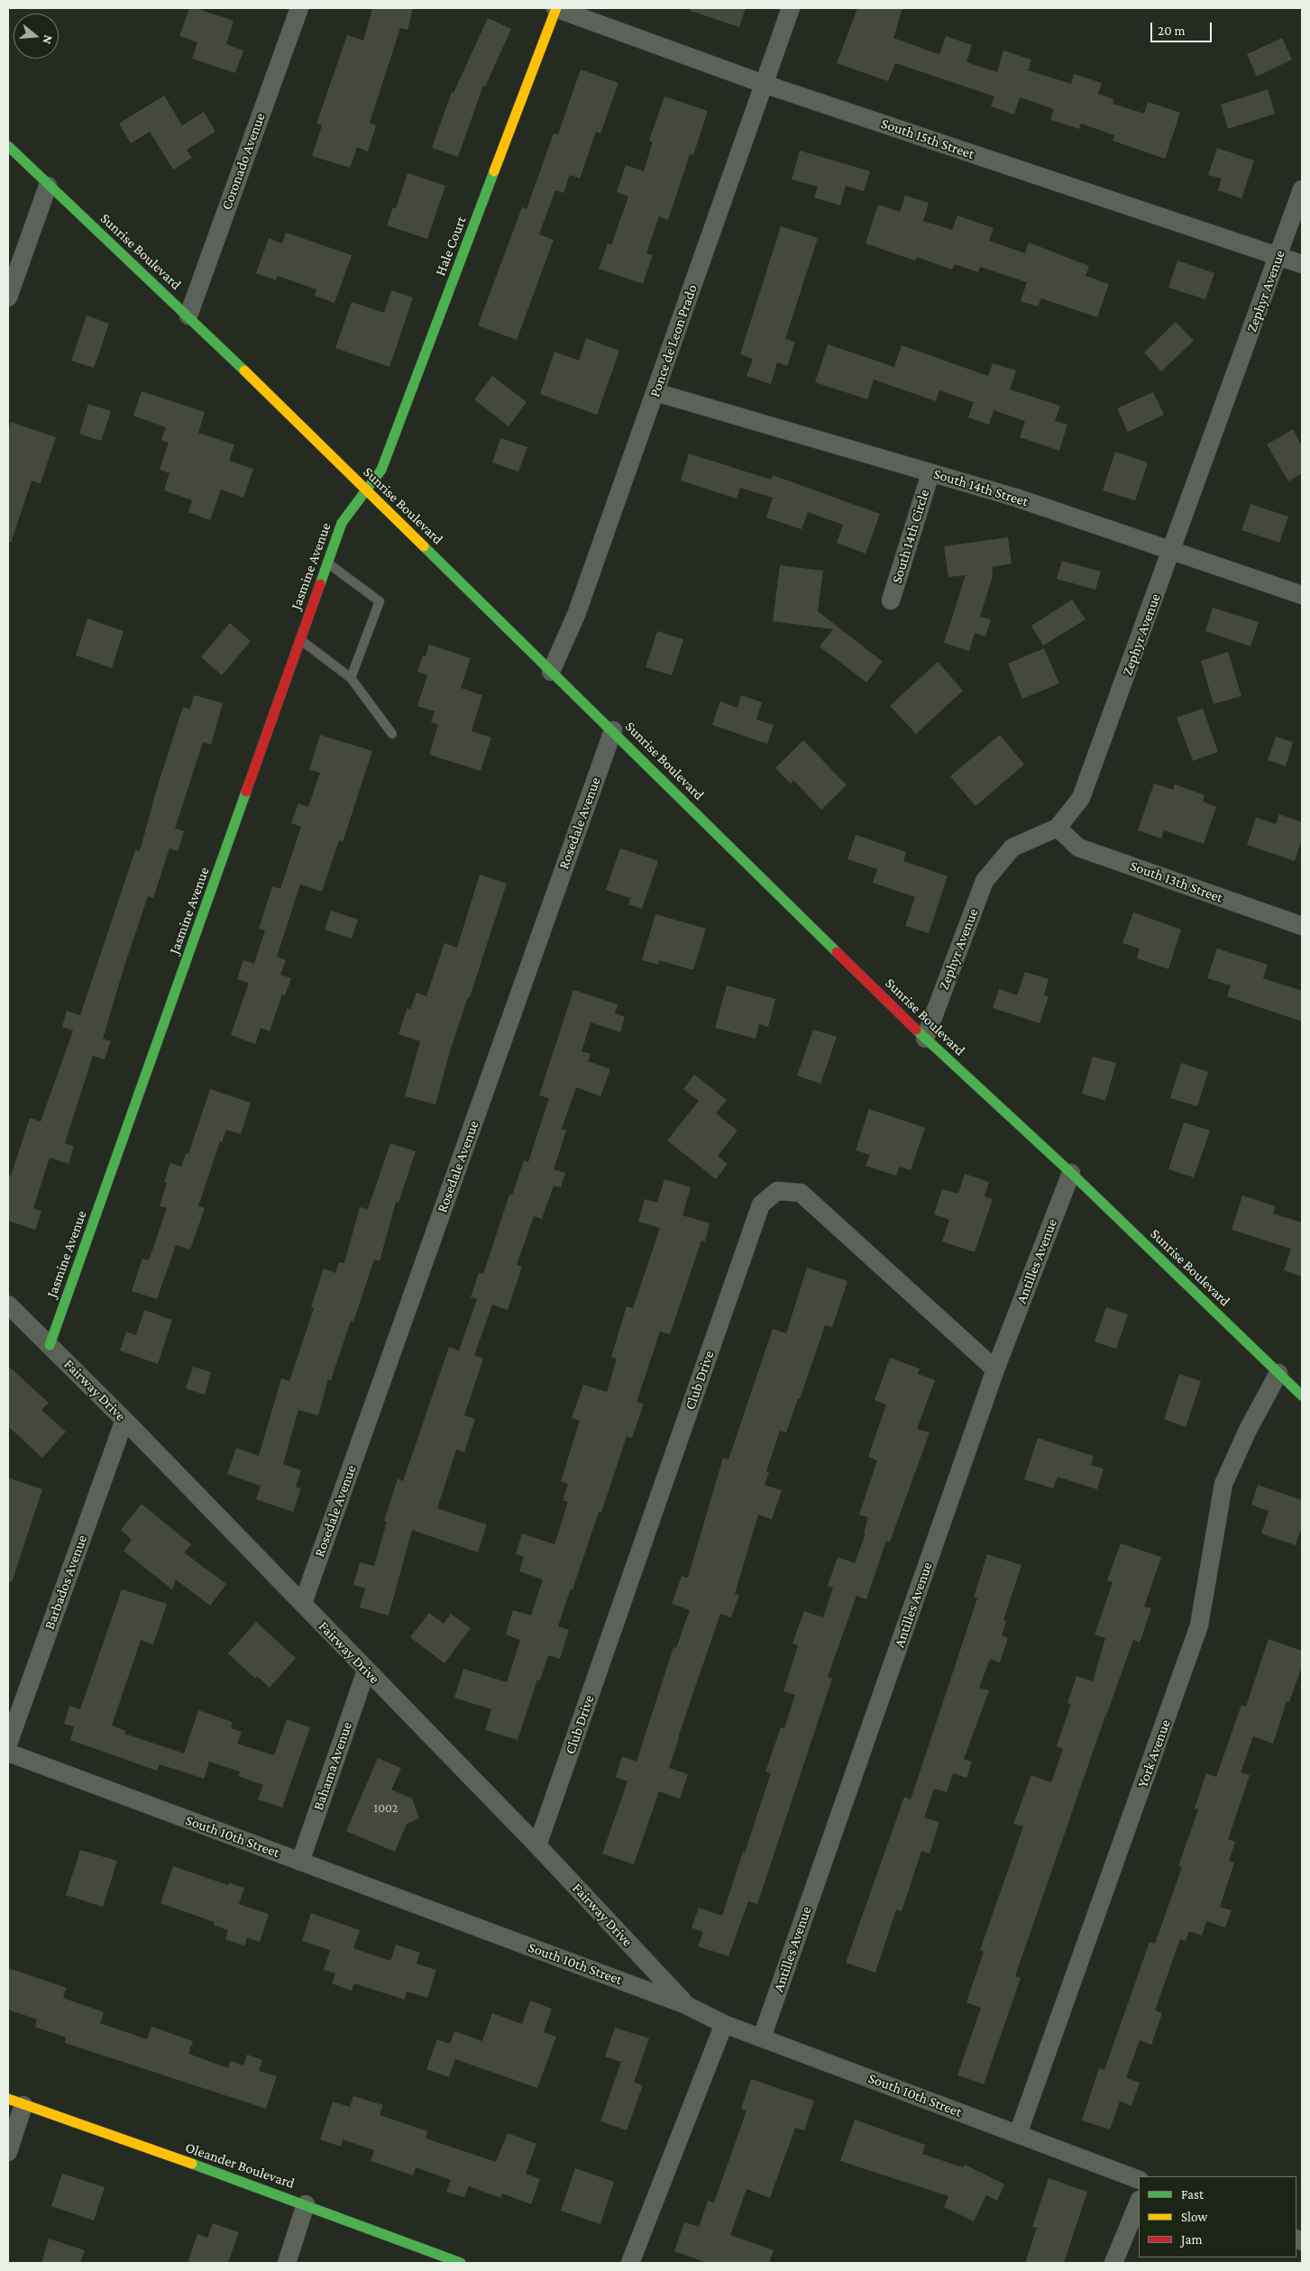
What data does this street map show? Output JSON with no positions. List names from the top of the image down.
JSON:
{
  "streets": {
    "street": [
      "South 15th Street",
      "Coronado Avenue",
      "Hale Court",
      "Sunrise Boulevard",
      "Zephyr Avenue",
      "Ponce de Leon Prado",
      "South 14th Street",
      "South 14th Circle",
      "Jasmine Avenue",
      "Rosedale Avenue",
      "South 13th Street",
      "Antilles Avenue",
      "Club Drive",
      "Fairway Drive",
      "Barbados Avenue",
      "York Avenue",
      "Bahama Avenue",
      "South 10th Street",
      "Oleander Boulevard"
    ]
  },
  "crossings": [
    ["South 15th Street", "Hale Court"],
    ["South 15th Street", "Zephyr Avenue"],
    ["South 15th Street", "Ponce de Leon Prado"],
    ["Coronado Avenue", "Sunrise Boulevard"],
    ["Hale Court", "Sunrise Boulevard"],
    ["Hale Court", "Jasmine Avenue"],
    ["Sunrise Boulevard", "Zephyr Avenue"],
    ["Sunrise Boulevard", "Ponce de Leon Prado"],
    ["Sunrise Boulevard", "Jasmine Avenue"],
    ["Sunrise Boulevard", "Rosedale Avenue"],
    ["Sunrise Boulevard", "Antilles Avenue"],
    ["Sunrise Boulevard", "York Avenue"],
    ["Zephyr Avenue", "South 14th Street"],
    ["Zephyr Avenue", "South 13th Street"],
    ["Ponce de Leon Prado", "South 14th Street"],
    ["South 14th Street", "South 14th Circle"],
    ["Jasmine Avenue", "Fairway Drive"],
    ["Rosedale Avenue", "Fairway Drive"],
    ["Antilles Avenue", "Club Drive"],
    ["Antilles Avenue", "South 10th Street"],
    ["Club Drive", "Fairway Drive"],
    ["Fairway Drive", "Barbados Avenue"],
    ["Fairway Drive", "Bahama Avenue"],
    ["Fairway Drive", "South 10th Street"],
    ["York Avenue", "South 10th Street"],
    ["Bahama Avenue", "South 10th Street"]
  ],
  "house_numbers": ["1002"],
  "legend": ["Fast", "Slow", "Jam"],
  "scale_bar": "20 m",
  "north": "right"
}
